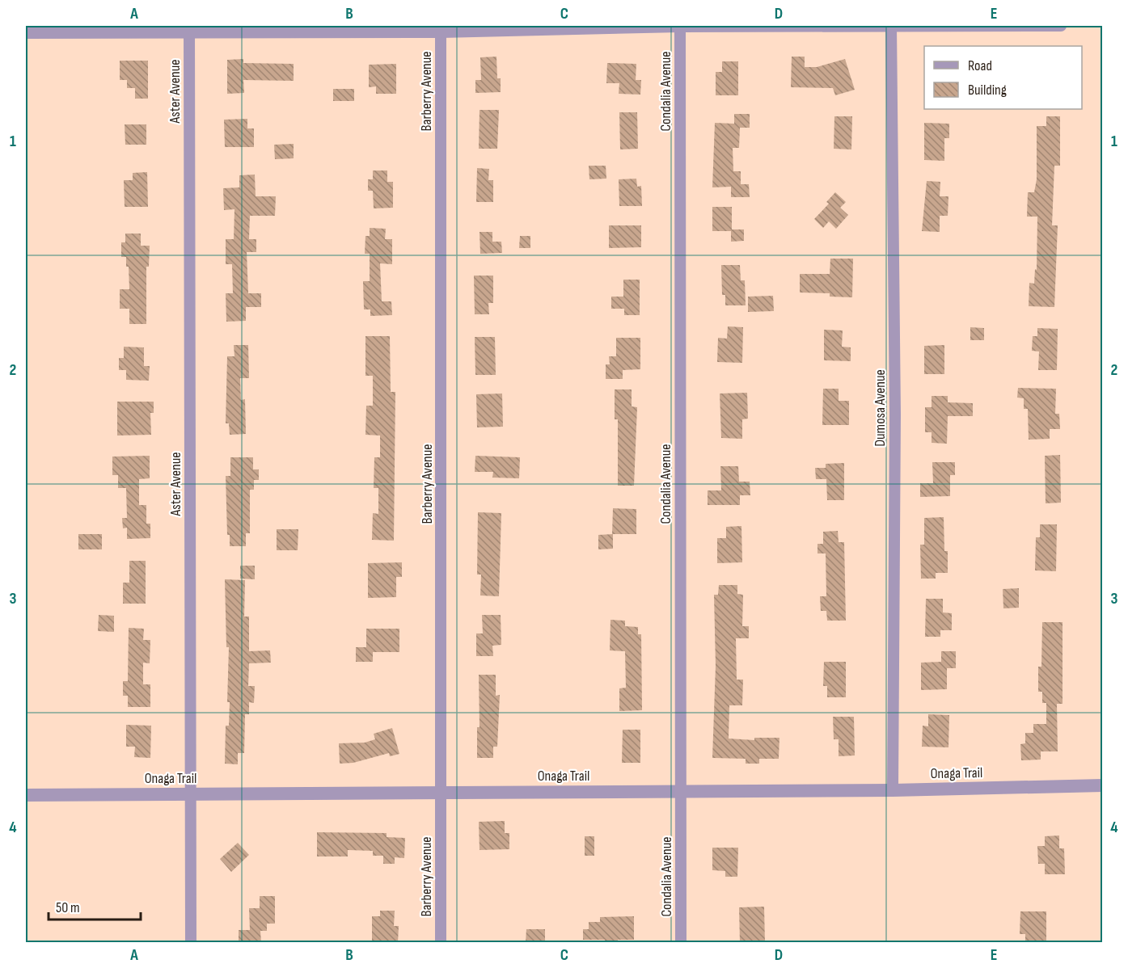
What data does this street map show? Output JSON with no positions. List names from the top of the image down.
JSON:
{
  "streets": {
    "street": [
      "Aster Avenue",
      "Barberry Avenue",
      "Condalia Avenue",
      "Dumosa Avenue",
      "Onaga Trail"
    ]
  },
  "crossings": [
    ["Aster Avenue", "Onaga Trail"],
    ["Barberry Avenue", "Onaga Trail"],
    ["Condalia Avenue", "Onaga Trail"],
    ["Dumosa Avenue", "Onaga Trail"]
  ],
  "legend": ["Road", "Building"],
  "scale_bar": "50 m",
  "grid": {
    "columns": [
      "A",
      "B",
      "C",
      "D",
      "E"
    ],
    "rows": [
      "1",
      "2",
      "3",
      "4"
    ]
  }
}
